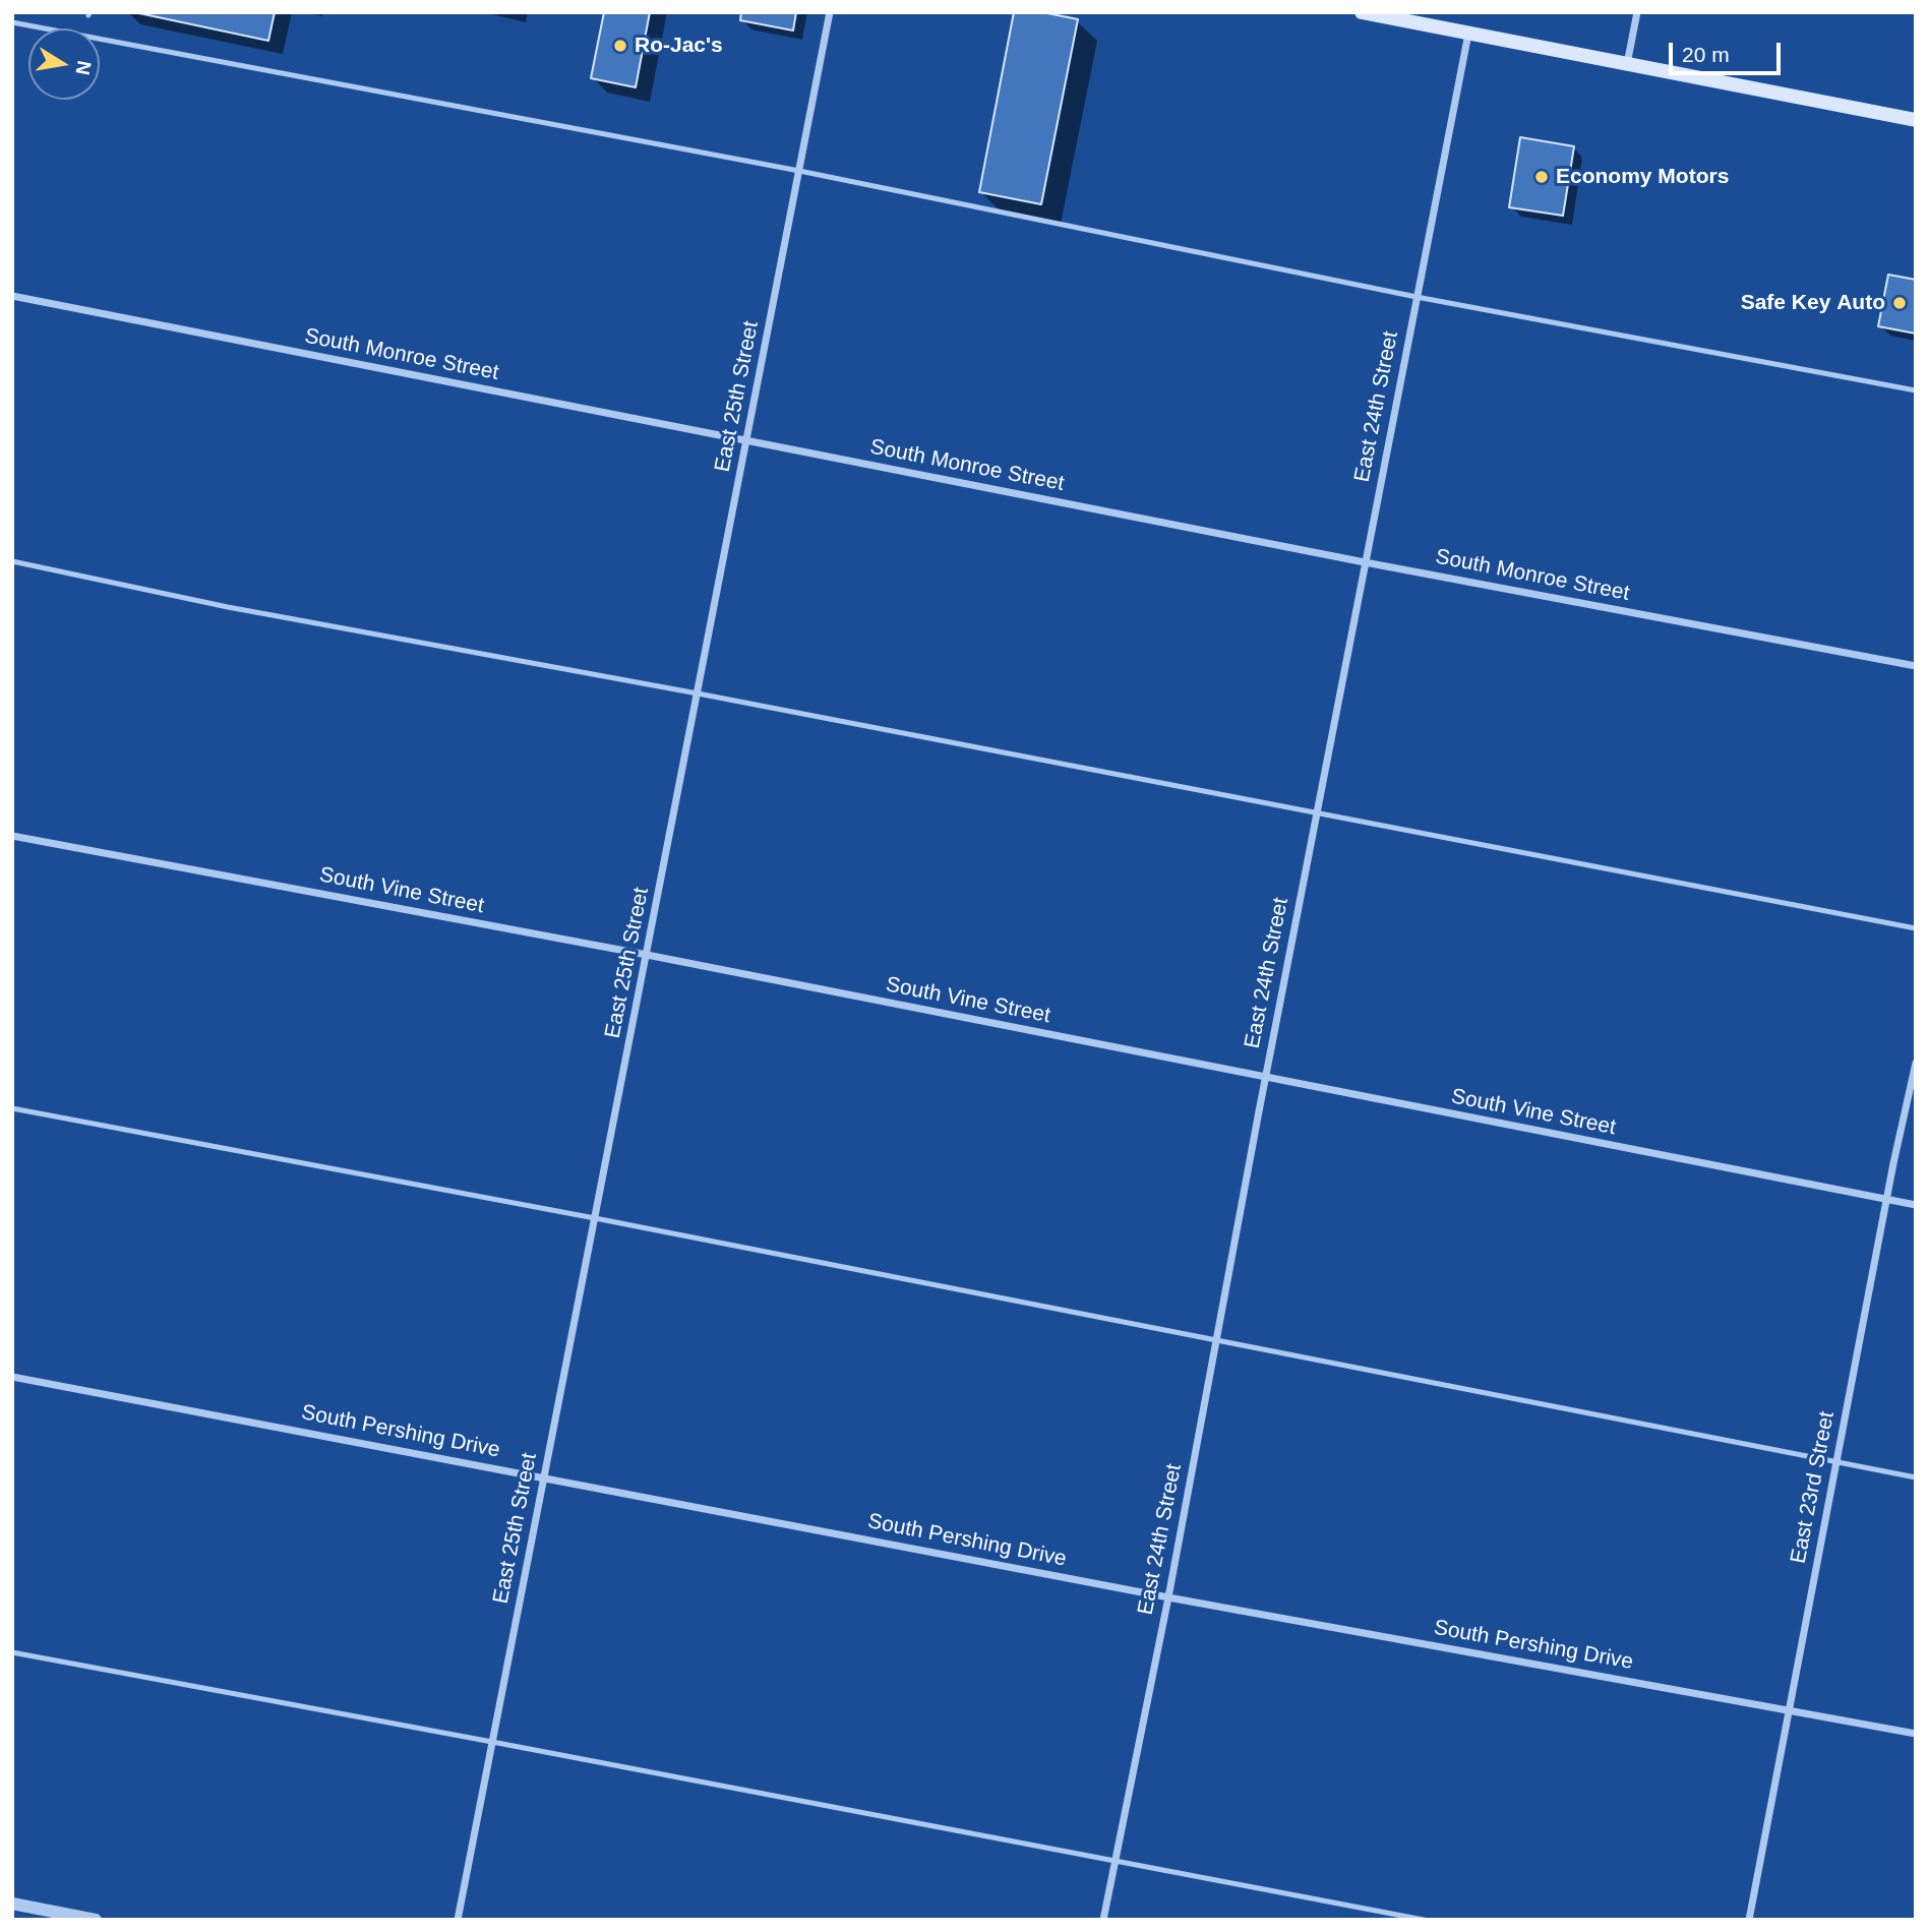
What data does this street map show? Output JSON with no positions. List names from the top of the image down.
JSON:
{
  "streets": {
    "street": [
      "South Monroe Street",
      "East 25th Street",
      "East 24th Street",
      "South Vine Street",
      "South Pershing Drive",
      "East 23rd Street"
    ]
  },
  "crossings": [
    ["South Monroe Street", "East 25th Street"],
    ["South Monroe Street", "East 24th Street"],
    ["East 25th Street", "South Vine Street"],
    ["East 25th Street", "South Pershing Drive"],
    ["East 24th Street", "South Vine Street"],
    ["East 24th Street", "South Pershing Drive"],
    ["South Vine Street", "East 23rd Street"],
    ["South Pershing Drive", "East 23rd Street"]
  ],
  "places": ["Ro-Jac's", "Economy Motors", "Safe Key Auto"],
  "scale_bar": "20 m",
  "north": "right"
}
